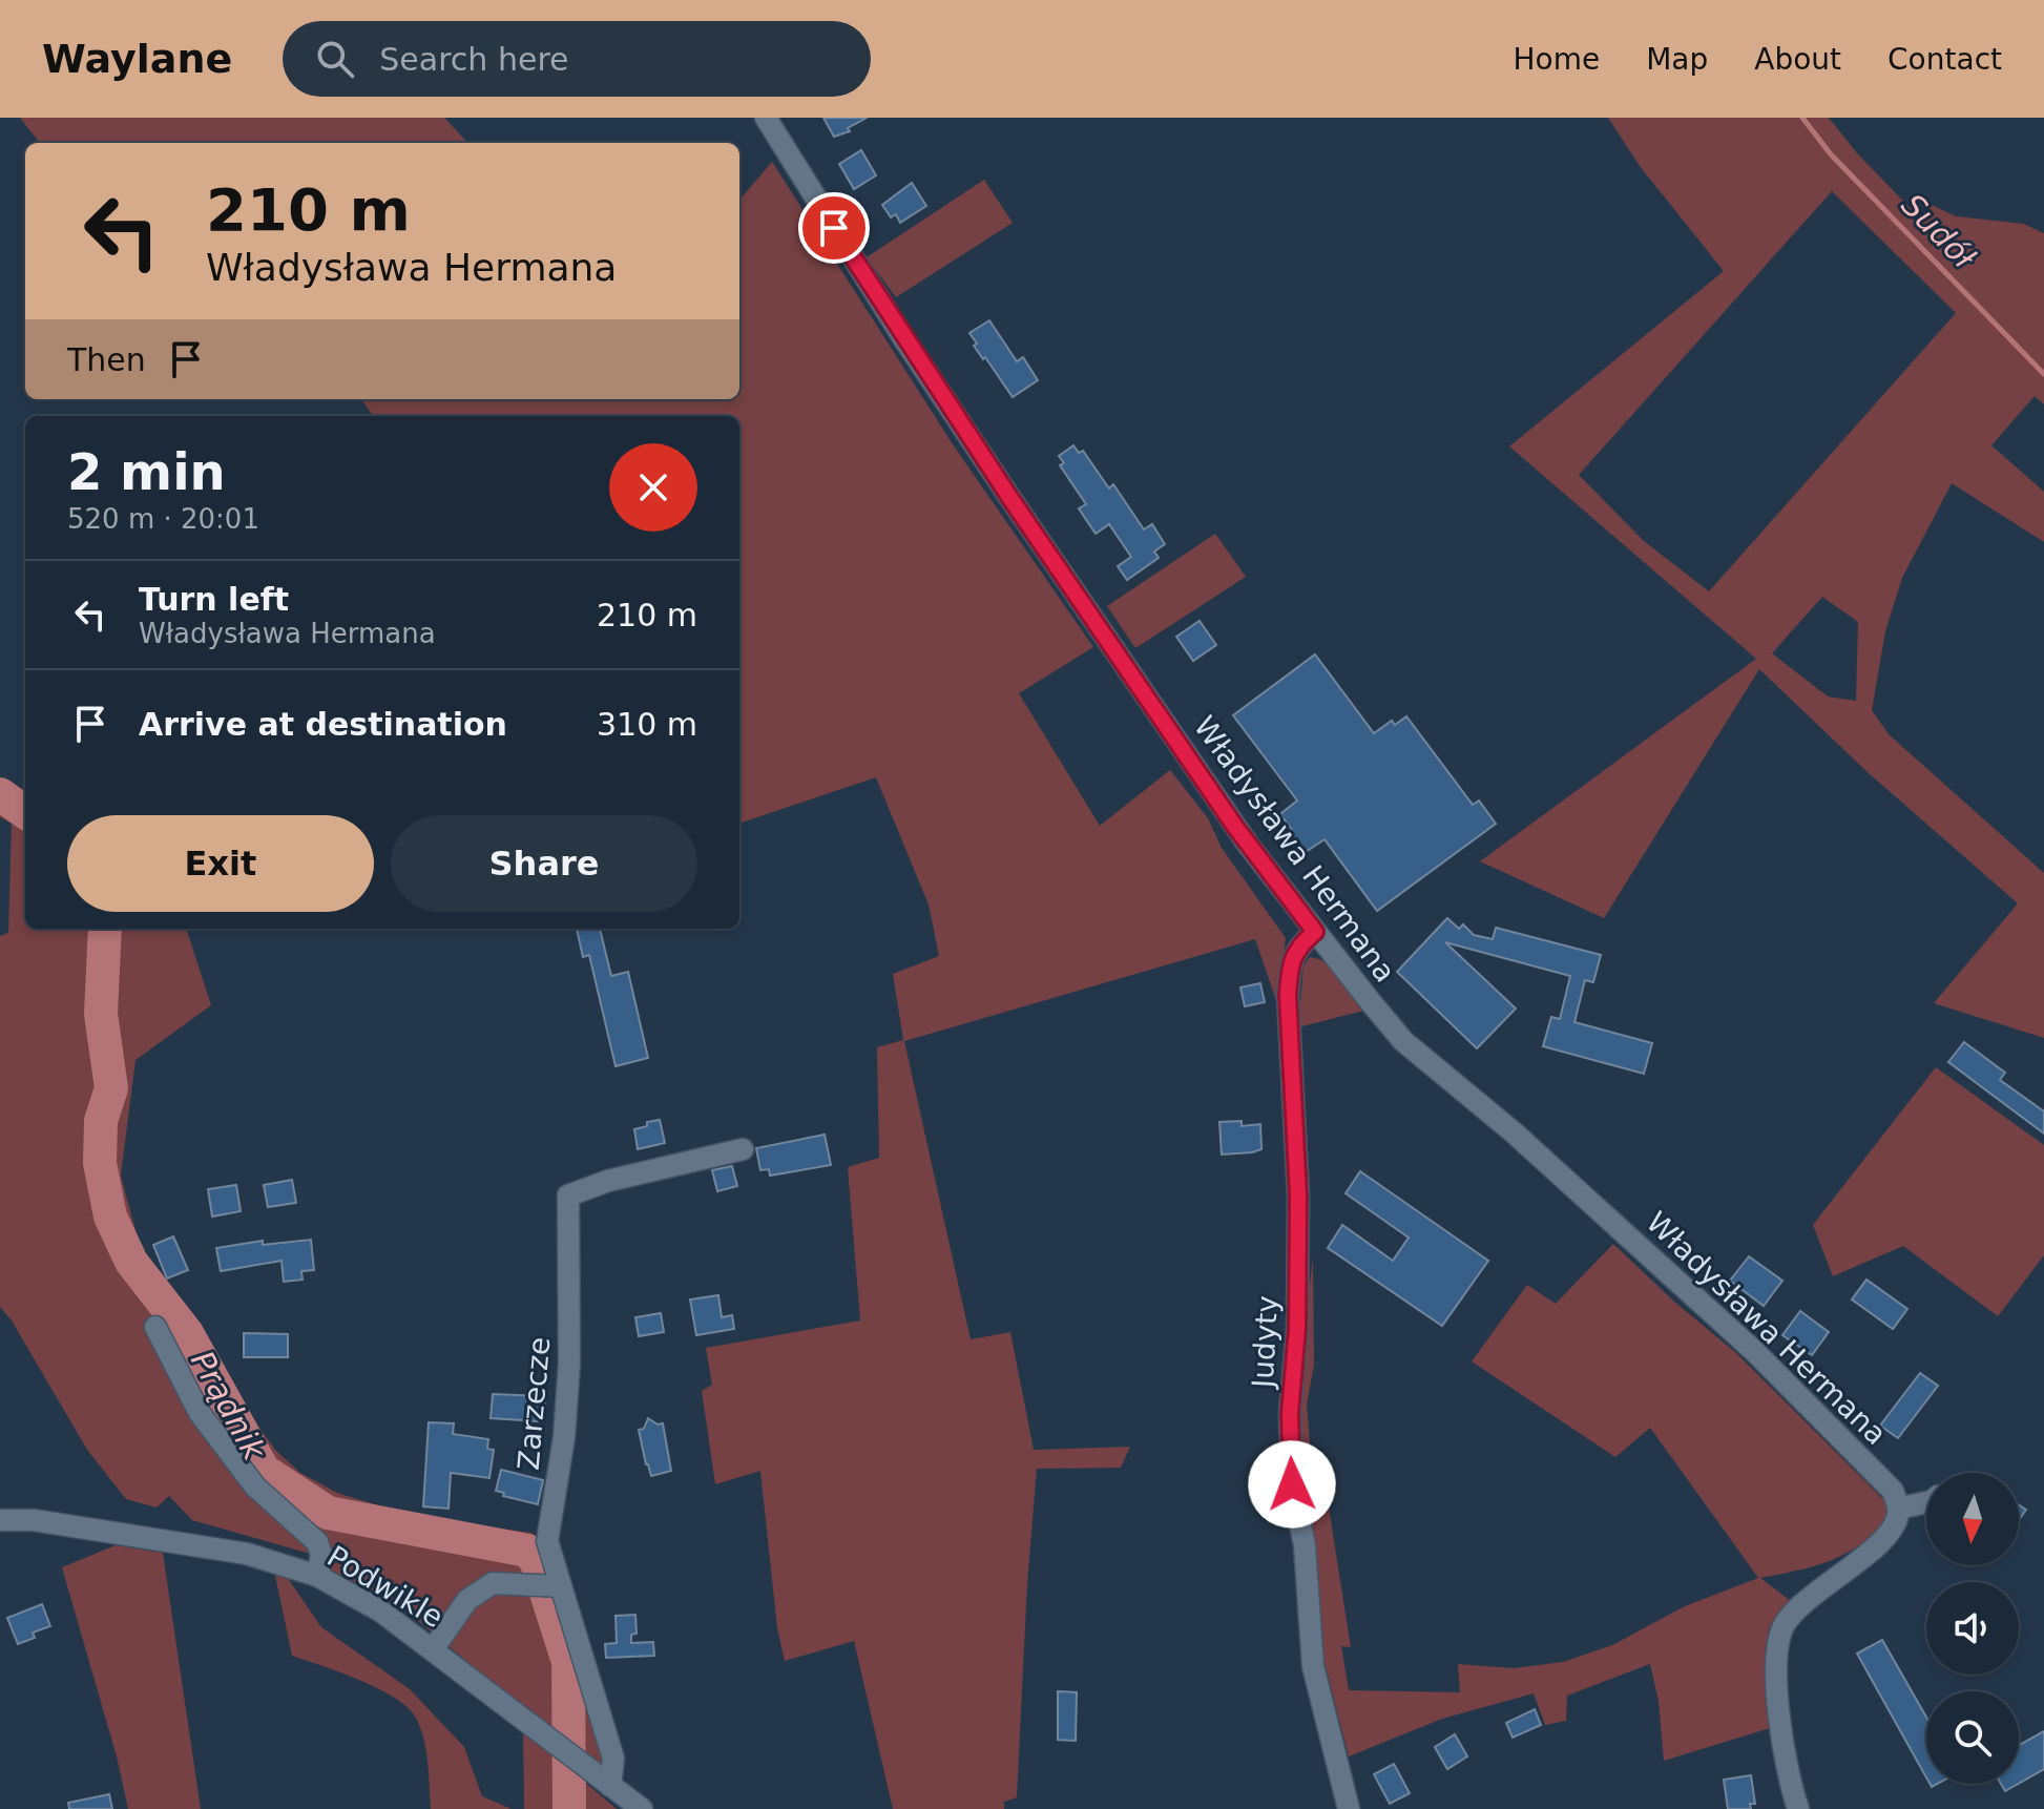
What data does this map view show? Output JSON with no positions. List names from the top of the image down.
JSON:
{
  "streets": {
    "street": [
      "Władysława Hermana",
      "Judyty",
      "Zarzecze",
      "Podwikle"
    ]
  },
  "crossings": [
    ["Władysława Hermana", "Judyty"],
    ["Zarzecze", "Podwikle"]
  ],
  "water": ["Sudół", "Prądnik"],
  "north": "bottom",
  "page": {
    "header": "Waylane",
    "search": "Search here",
    "nav": [
      "Home",
      "Map",
      "About",
      "Contact"
    ],
    "turn": ["210 m", "Władysława Hermana"],
    "then": "Then",
    "heading": ["2 min", "520 m · 20:01"],
    "list": [
      {
        "name": "Turn left",
        "note": "Władysława Hermana",
        "value": "210 m"
      },
      {
        "name": "Arrive at destination",
        "value": "310 m"
      }
    ],
    "buttons": ["Exit", "Share"]
  }
}
